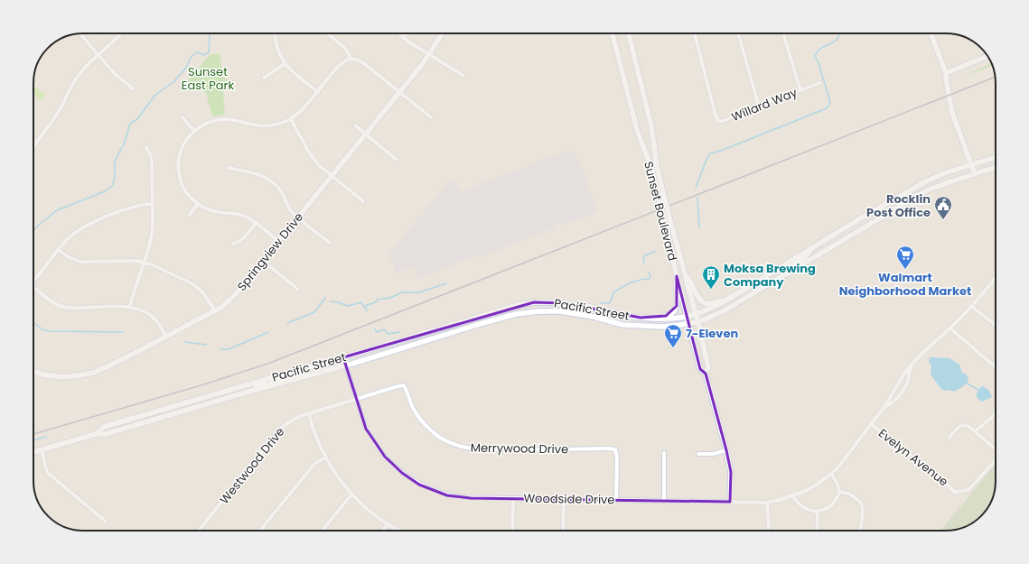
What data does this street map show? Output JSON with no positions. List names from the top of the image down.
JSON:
{
  "streets": {
    "main road": ["Sunset Boulevard", "Springview Drive", "Pacific Street"],
    "street": [
      "Willard Way",
      "Merrywood Drive",
      "Evelyn Avenue",
      "Westwood Drive",
      "Woodside Drive"
    ]
  },
  "crossings": [
    ["Sunset Boulevard", "Pacific Street"],
    ["Sunset Boulevard", "Woodside Drive"],
    ["Pacific Street", "Woodside Drive"],
    ["Merrywood Drive", "Westwood Drive"],
    ["Merrywood Drive", "Woodside Drive"],
    ["Evelyn Avenue", "Woodside Drive"],
    ["Westwood Drive", "Woodside Drive"]
  ],
  "parks": ["Sunset East Park"],
  "places": {
    "public building": ["Rocklin Post Office"],
    "supermarket": ["Walmart Neighborhood Market", "7-Eleven"],
    "building": ["Moksa Brewing Company"]
  }
}
